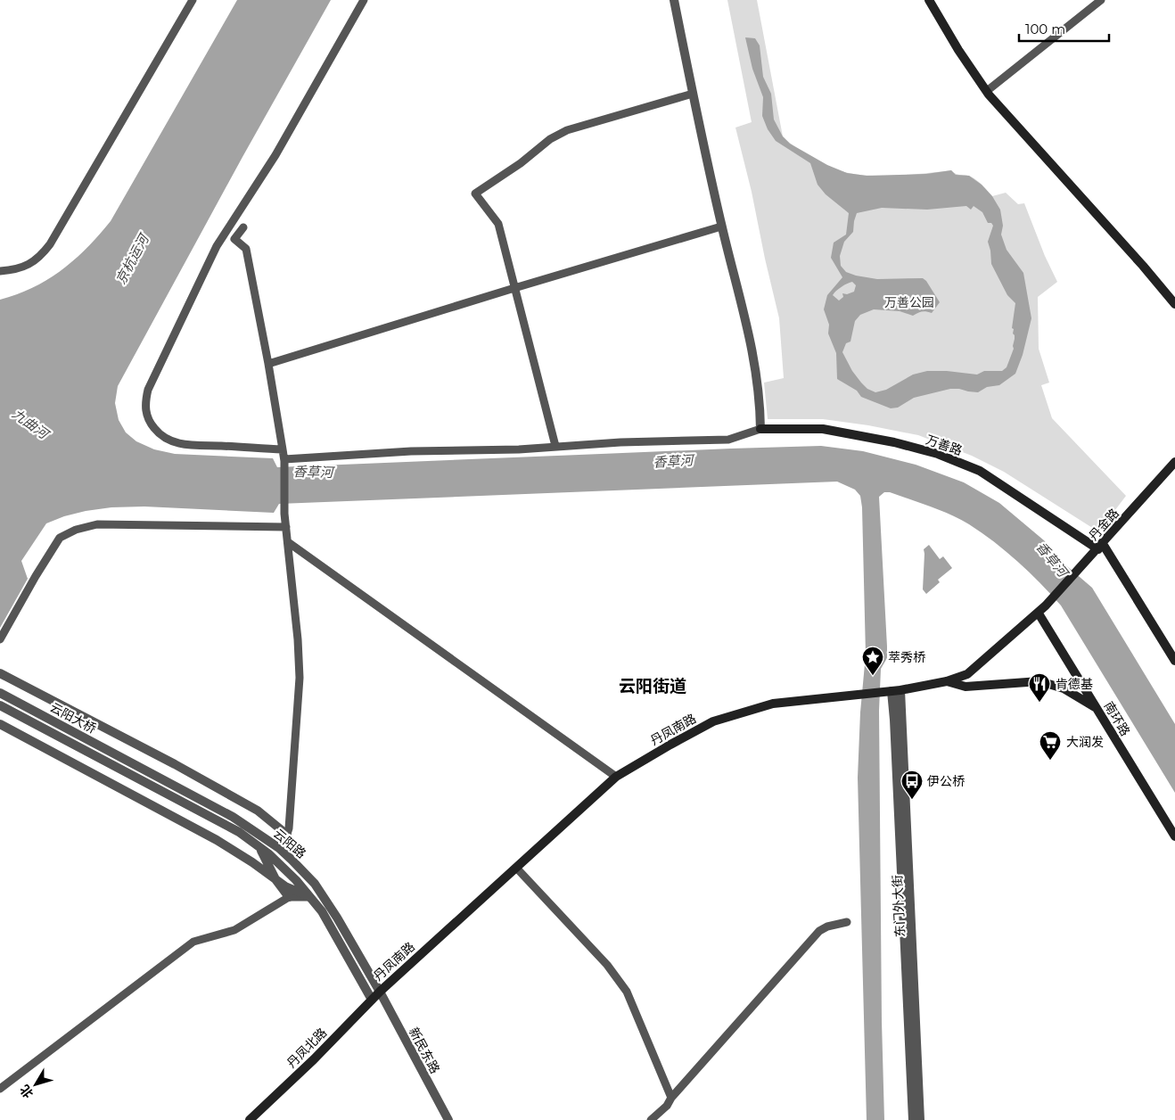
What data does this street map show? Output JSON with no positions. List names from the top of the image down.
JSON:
{
  "streets": {
    "main road": [
      "万善路",
      "丹金路",
      "南环路",
      "丹凤南路",
      "丹凤北路"
    ],
    "street": [
      "云阳大桥",
      "云阳路",
      "东门外大街",
      "新民东路"
    ]
  },
  "crossings": [
    ["万善路", "丹金路"],
    ["丹金路", "南环路"],
    ["丹金路", "丹凤南路"],
    ["云阳大桥", "云阳路"],
    ["南环路", "丹凤南路"],
    ["丹凤南路", "云阳路"],
    ["丹凤南路", "东门外大街"],
    ["丹凤南路", "丹凤北路"],
    ["丹凤南路", "新民东路"],
    ["云阳路", "丹凤北路"],
    ["云阳路", "新民东路"],
    ["丹凤北路", "新民东路"]
  ],
  "districts": ["云阳街道"],
  "water": ["京杭运河", "九曲河", "香草河"],
  "parks": ["万善公园"],
  "places": {
    "place": ["萃秀桥"],
    "restaurant": ["肯德基"],
    "supermarket": ["大润发"],
    "bus stop": ["伊公桥"]
  },
  "scale_bar": "100 m",
  "north": "bottom left"
}
